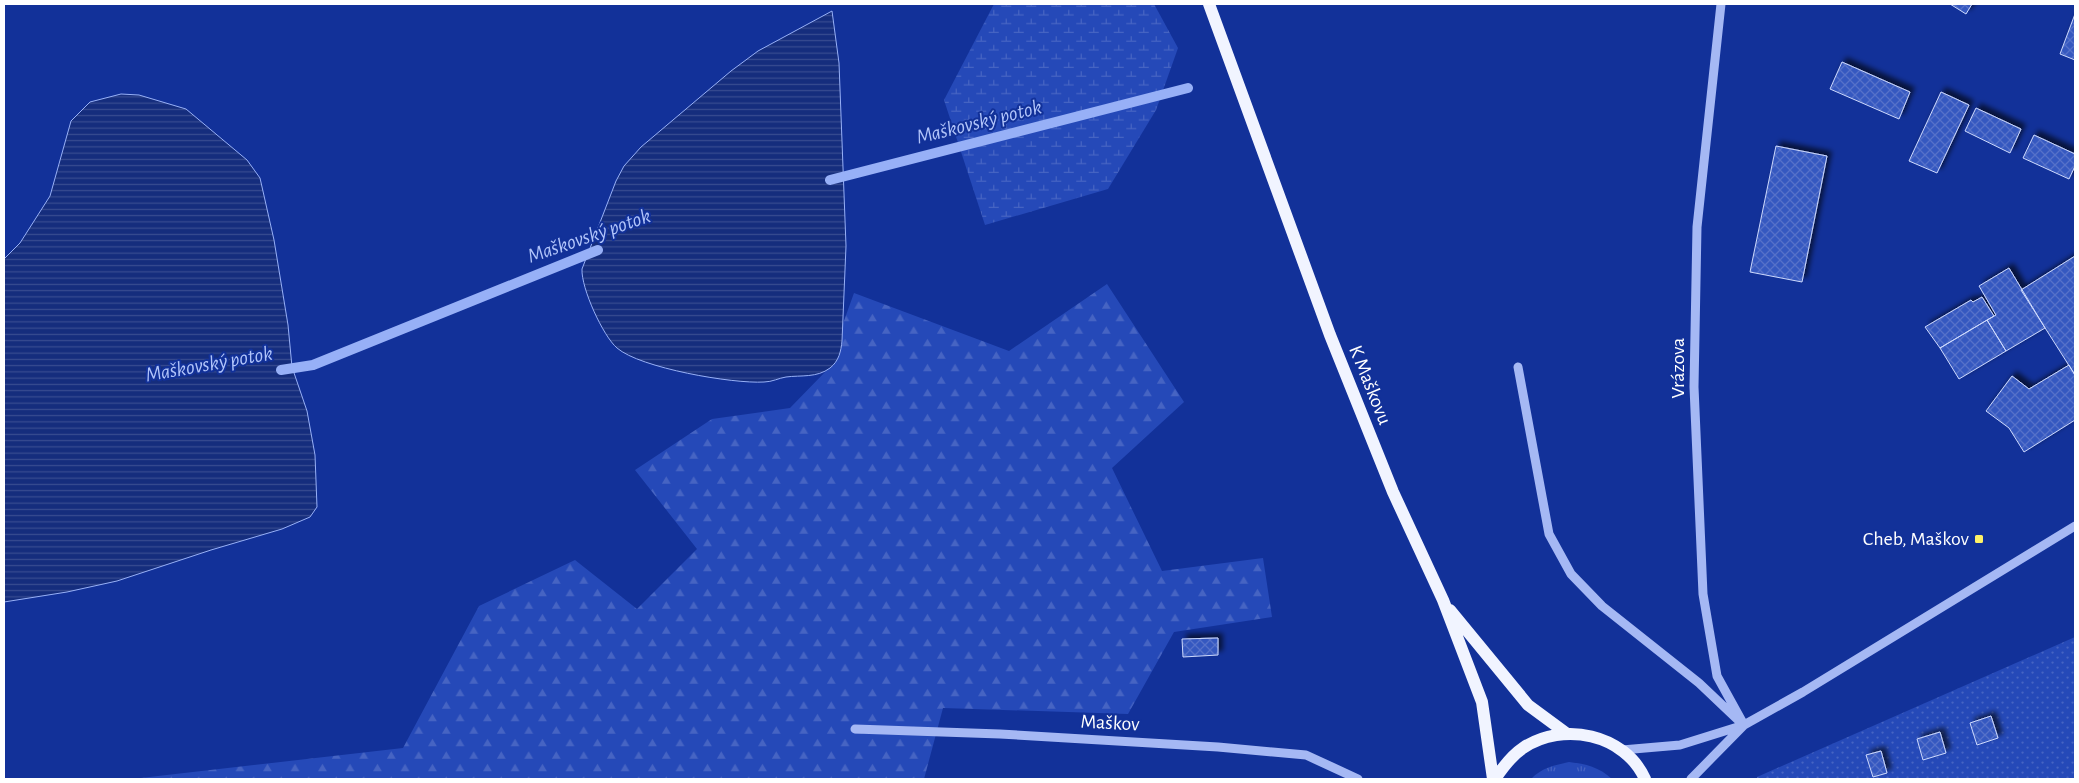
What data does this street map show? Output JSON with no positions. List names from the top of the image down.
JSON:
{
  "streets": {
    "main road": ["K Maškovu"],
    "street": ["Vrázova", "Maškov"]
  },
  "water": ["Maškovský potok"],
  "places": {
    "transit": ["Cheb, Maškov"]
  }
}
